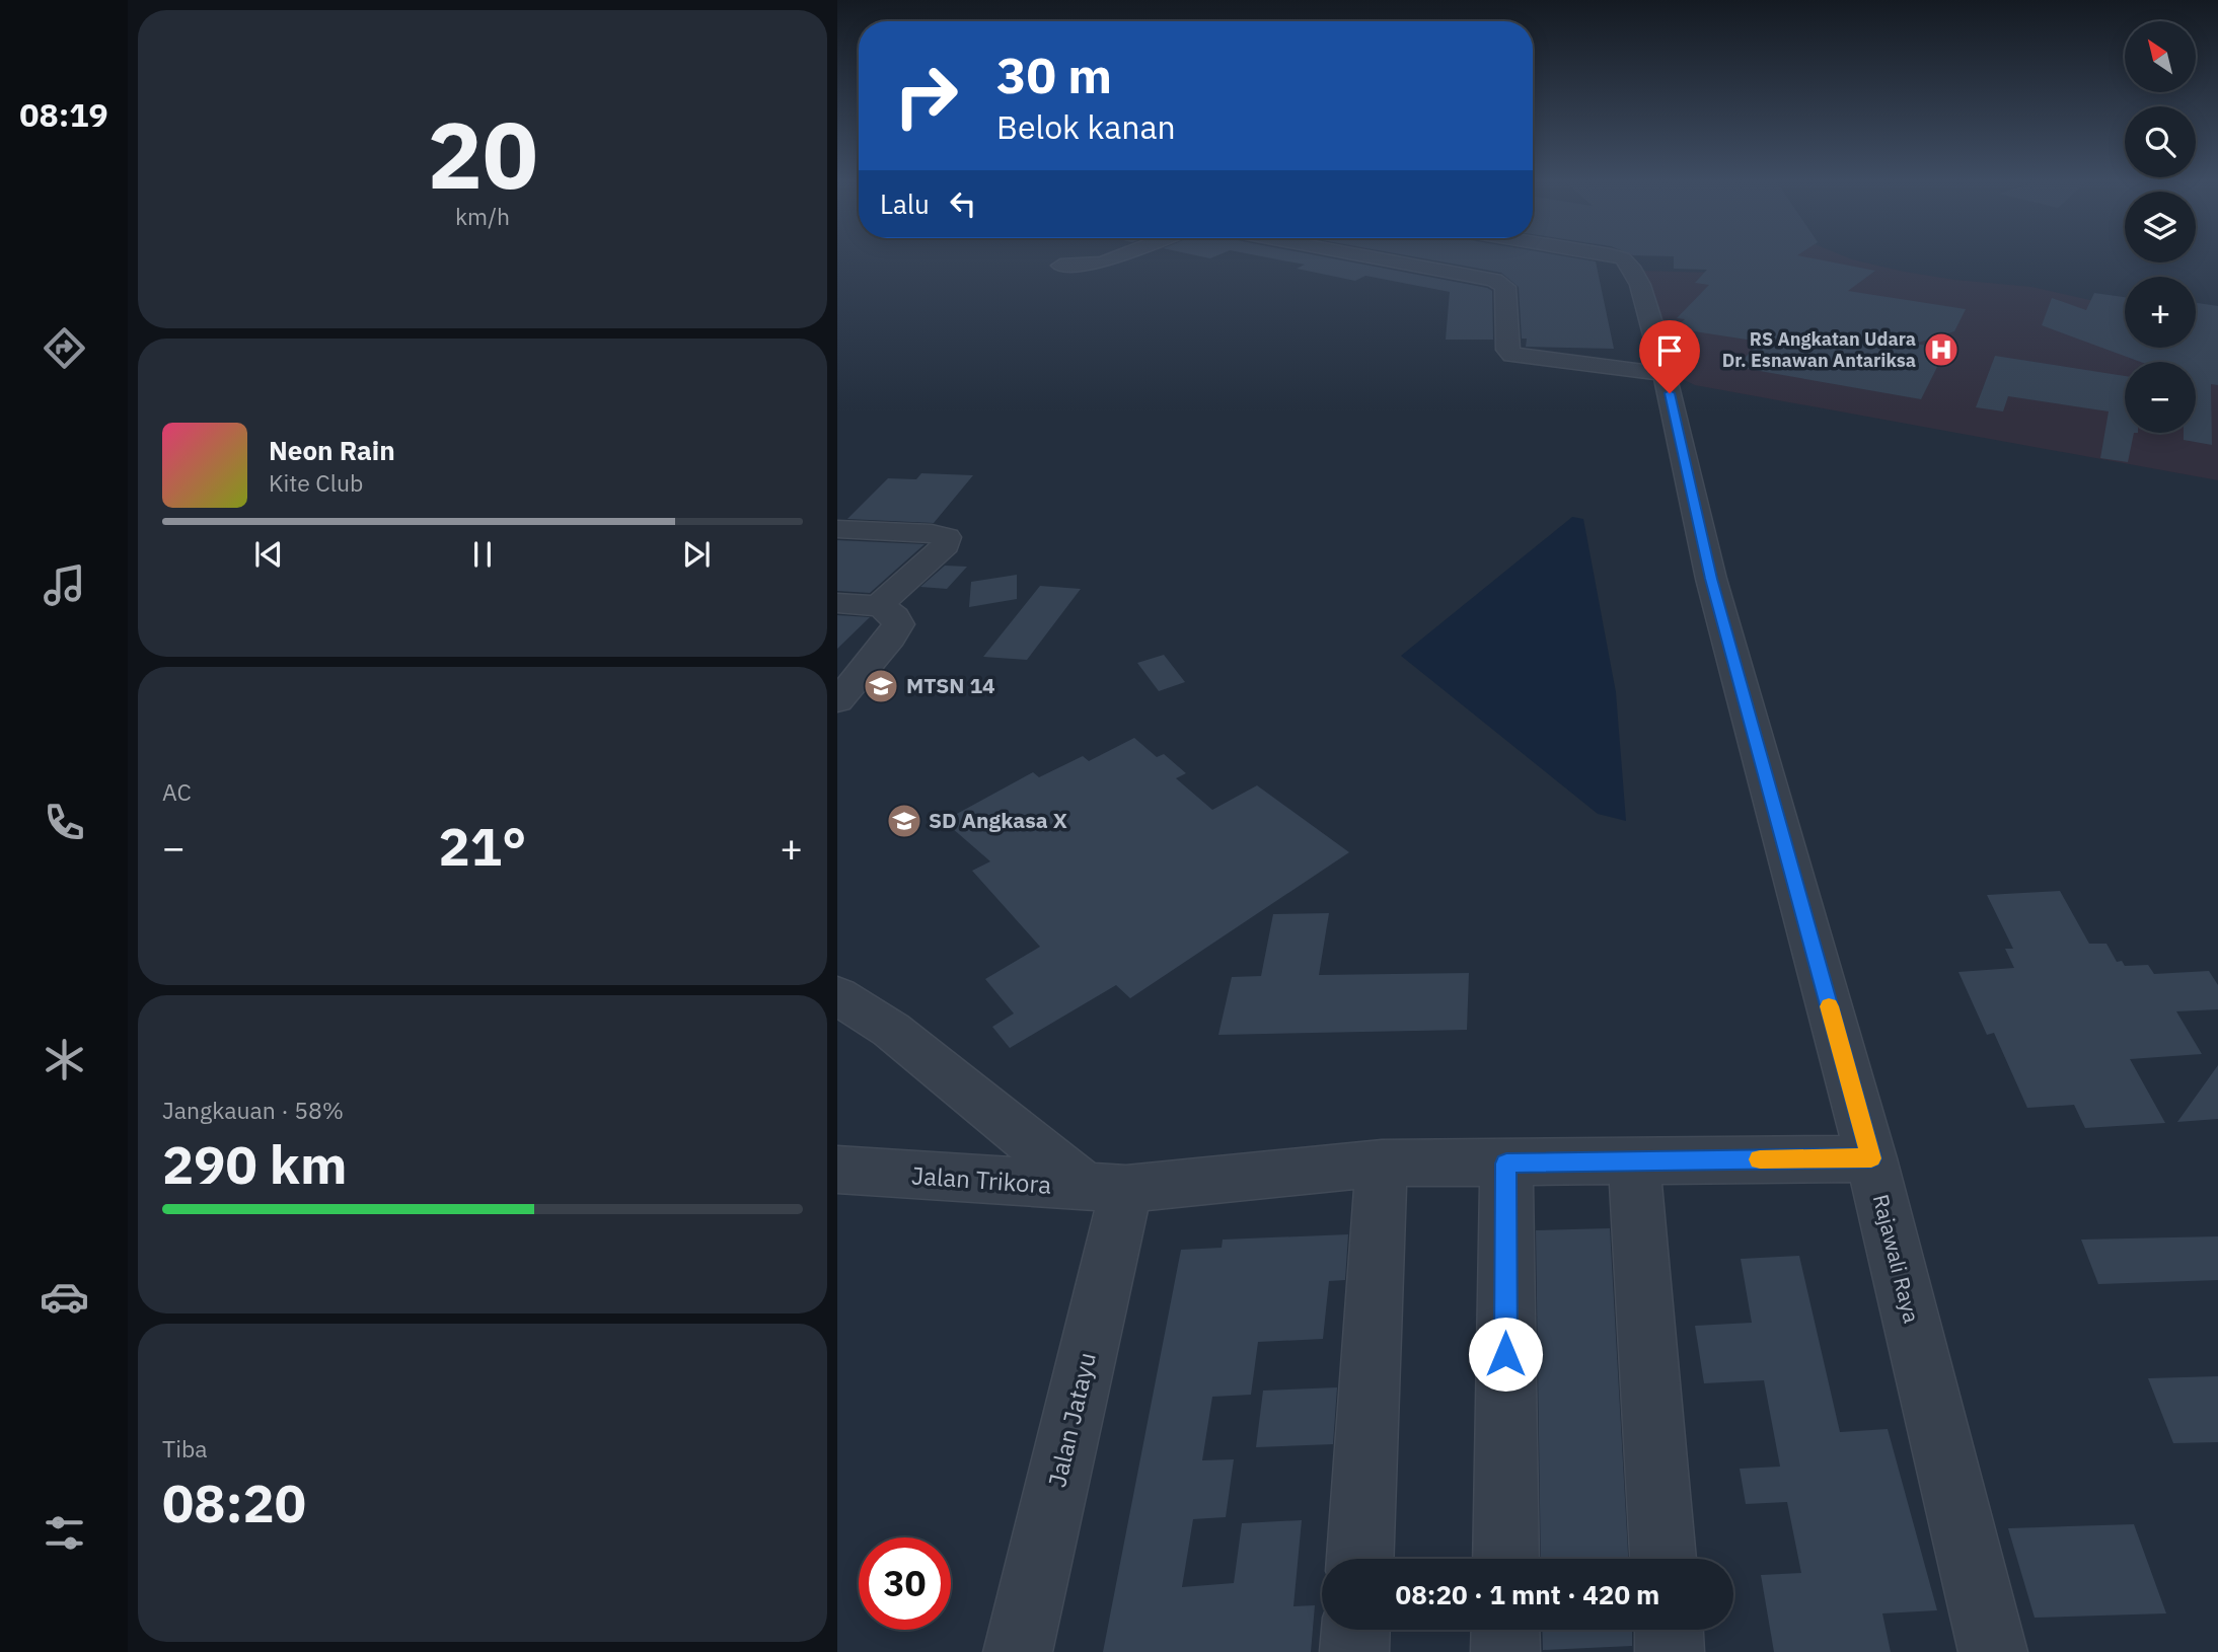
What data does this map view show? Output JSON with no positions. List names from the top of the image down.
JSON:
{
  "streets": {
    "street": ["Jalan Trikora", "Rajawali Raya", "Jalan Jatayu"]
  },
  "crossings": [
    ["Jalan Trikora", "Rajawali Raya"],
    ["Jalan Trikora", "Jalan Jatayu"]
  ],
  "places": {
    "hospital": ["RS Angkatan Udara Dr. Esnawan Antariksa"],
    "school or university": ["MTSN 14", "SD Angkasa X"]
  },
  "north": "top left",
  "page": {
    "tabs": "08:19",
    "tile": [
      ["20", "km/h"],
      "AC",
      ["Jangkauan · 58%", "290 km"],
      ["Tiba", "08:20"]
    ],
    "map_buttons": ["+", "−"],
    "turn": ["30 m", "Belok kanan"],
    "then": "Lalu",
    "song": ["Neon Rain", "Kite Club"],
    "heat": ["−", "21°", "+"],
    "limit": "30",
    "trip": "08:20 · 1 mnt · 420 m"
  }
}
